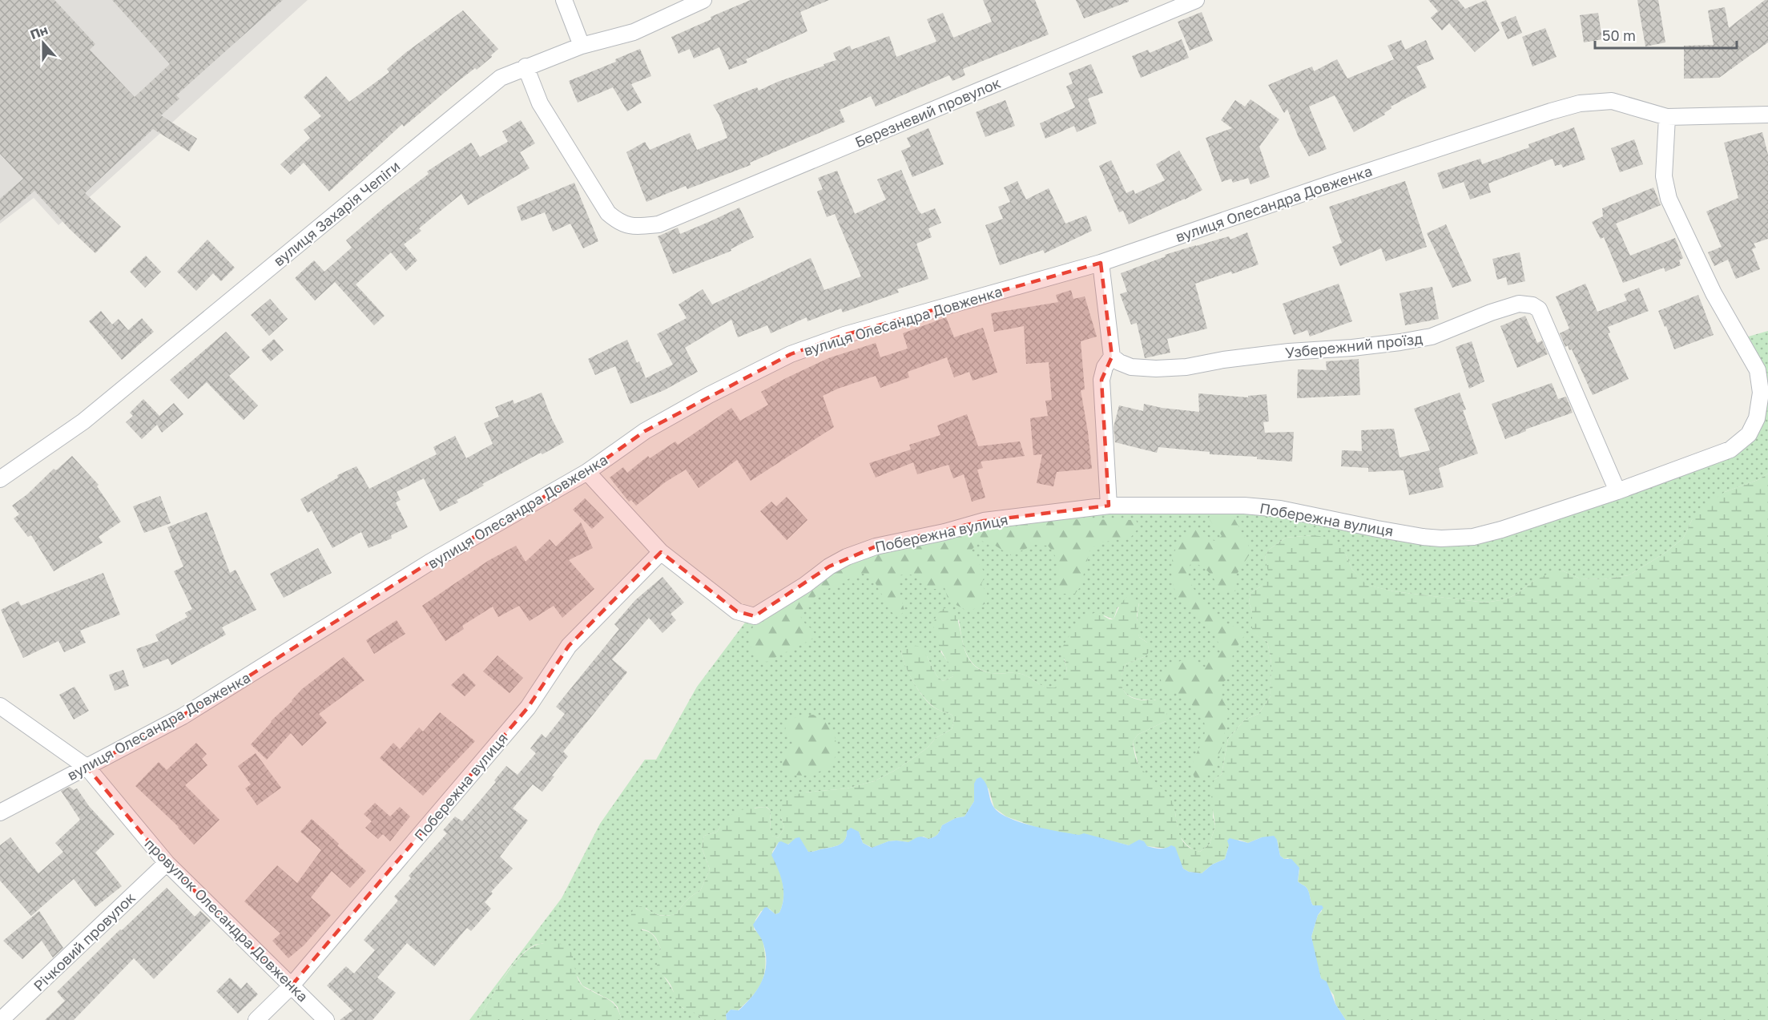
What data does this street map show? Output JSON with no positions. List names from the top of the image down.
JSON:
{
  "streets": {
    "street": [
      "Березневий провулок",
      "вулиця Олесандра Довженка",
      "вулиця Захарія Чепіги",
      "Узбережний проїзд",
      "Побережна вулиця",
      "провулок Олесандра Довженка",
      "Річковий провулок"
    ]
  },
  "crossings": [
    ["Березневий провулок", "вулиця Захарія Чепіги"],
    ["вулиця Олесандра Довженка", "Побережна вулиця"],
    ["вулиця Олесандра Довженка", "провулок Олесандра Довженка"],
    ["Узбережний проїзд", "Побережна вулиця"],
    ["Побережна вулиця", "провулок Олесандра Довженка"],
    ["провулок Олесандра Довженка", "Річковий провулок"]
  ],
  "scale_bar": "50 m",
  "north": "top"
}
